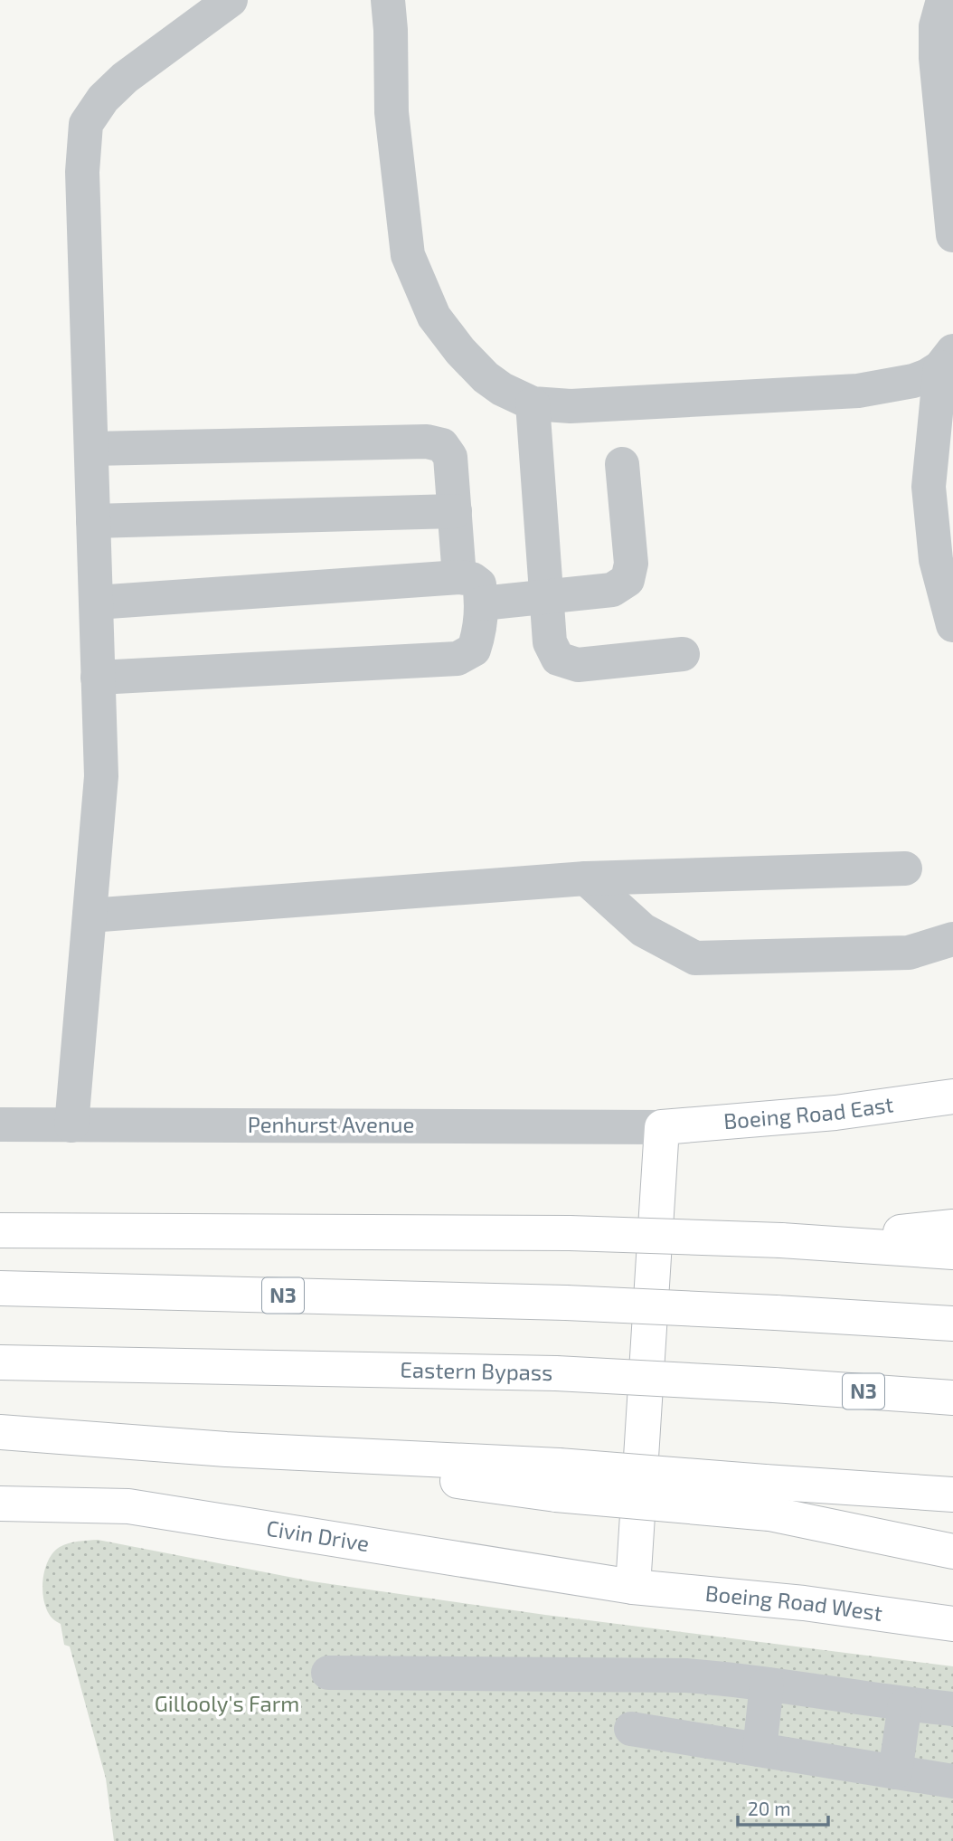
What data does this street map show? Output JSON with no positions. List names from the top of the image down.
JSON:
{
  "streets": {
    "main road": [
      "Boeing Road East",
      "N3",
      "Eastern Bypass",
      "Civin Drive",
      "Boeing Road West"
    ],
    "street": ["Penhurst Avenue"]
  },
  "crossings": [
    ["Boeing Road East", "Penhurst Avenue"],
    ["Civin Drive", "Boeing Road West"]
  ],
  "parks": ["Gillooly's Farm"],
  "scale_bar": "20 m"
}
